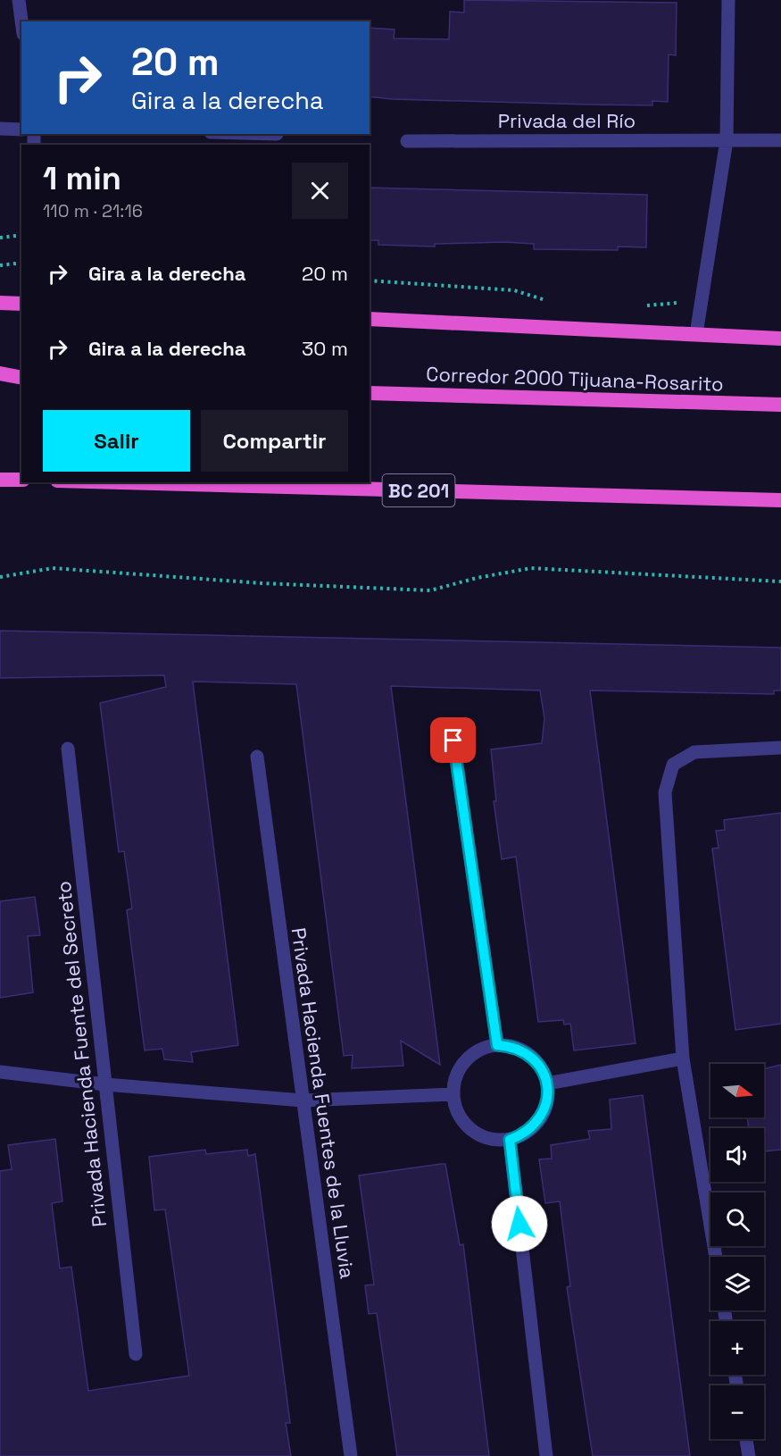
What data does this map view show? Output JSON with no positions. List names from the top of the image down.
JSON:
{
  "streets": {
    "highway": ["Corredor 2000 Tijuana-Rosarito", "BC 201"],
    "street": ["Privada del Río", "Privada Hacienda Fuente del Secreto", "Privada Hacienda Fuentes de la Lluvia"]
  },
  "north": "right",
  "page": {
    "turn": ["20 m", "Gira a la derecha"],
    "heading": ["1 min", "110 m · 21:16"],
    "list": [
      {
        "name": "Gira a la derecha",
        "value": "20 m"
      },
      {
        "name": "Gira a la derecha",
        "value": "30 m"
      }
    ],
    "buttons": ["Salir", "Compartir"],
    "map_buttons": ["+", "−"]
  }
}
